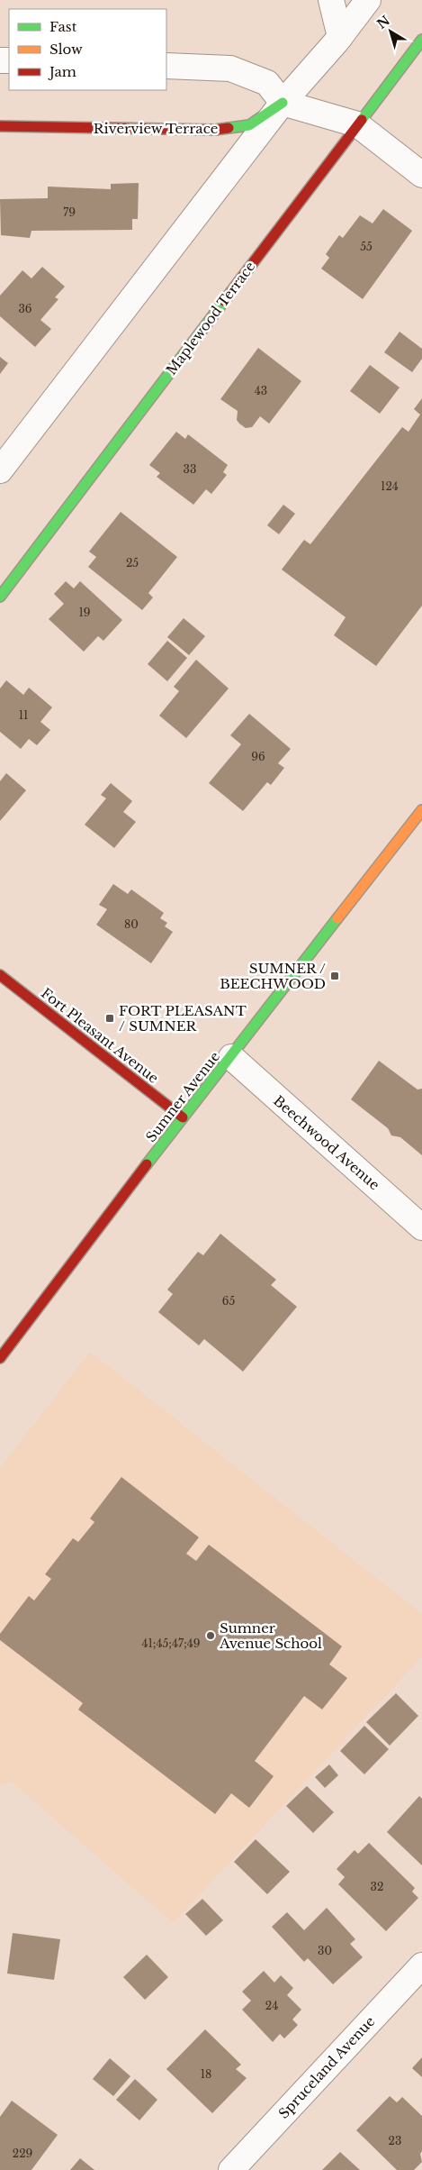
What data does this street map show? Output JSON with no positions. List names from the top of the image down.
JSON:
{
  "streets": {
    "street": [
      "Riverview Terrace",
      "Maplewood Terrace",
      "Fort Pleasant Avenue",
      "Sumner Avenue",
      "Beechwood Avenue",
      "Spruceland Avenue"
    ]
  },
  "crossings": [
    ["Fort Pleasant Avenue", "Sumner Avenue"],
    ["Sumner Avenue", "Beechwood Avenue"]
  ],
  "places": {
    "transit": ["SUMNER / BEECHWOOD", "FORT PLEASANT / SUMNER"],
    "other": ["Sumner Avenue School"]
  },
  "house_numbers": [
    "79",
    "55",
    "36",
    "43",
    "33",
    "124",
    "25",
    "19",
    "11",
    "96",
    "80",
    "65",
    "41;45;47;49",
    "32",
    "30",
    "24",
    "18",
    "23",
    "229"
  ],
  "legend": ["Fast", "Slow", "Jam"],
  "north": "top left"
}
